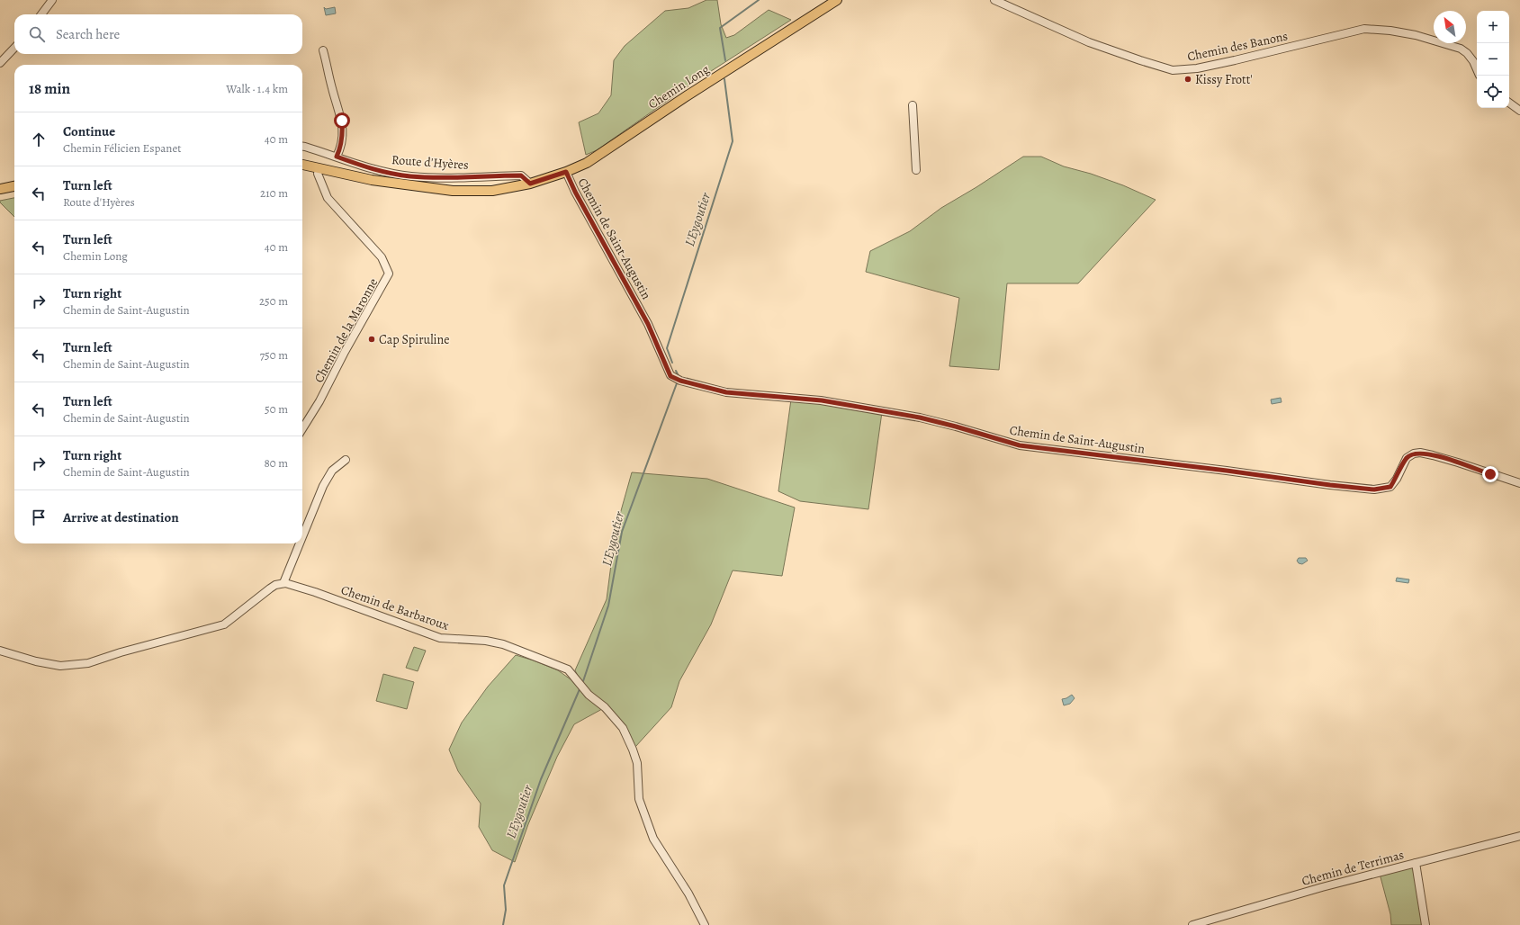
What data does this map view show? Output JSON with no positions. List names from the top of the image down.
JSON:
{
  "streets": {
    "main road": ["Chemin Long", "Route d'Hyères"],
    "street": [
      "Chemin des Banons",
      "Chemin de Saint-Augustin",
      "Chemin de la Maronne",
      "Chemin de Barbaroux",
      "Chemin de Terrimas"
    ]
  },
  "crossings": [
    ["Chemin Long", "Route d'Hyères"],
    ["Chemin Long", "Chemin de Saint-Augustin"],
    ["Route d'Hyères", "Chemin de la Maronne"]
  ],
  "water": ["L'Eygoutier"],
  "places": ["Kissy Frott'", "Cap Spiruline"],
  "north": "top left",
  "page": {
    "map_buttons": ["+", "−"],
    "search": "Search here",
    "heading": ["18 min", "Walk · 1.4 km"],
    "list": [
      ["Continue", "Chemin Félicien Espanet", "40 m"],
      ["Turn left", "Route d'Hyères", "210 m"],
      ["Turn left", "Chemin Long", "40 m"],
      ["Turn right", "Chemin de Saint-Augustin", "250 m"],
      ["Turn left", "Chemin de Saint-Augustin", "750 m"],
      ["Turn left", "Chemin de Saint-Augustin", "50 m"],
      ["Turn right", "Chemin de Saint-Augustin", "80 m"],
      "Arrive at destination"
    ]
  }
}
